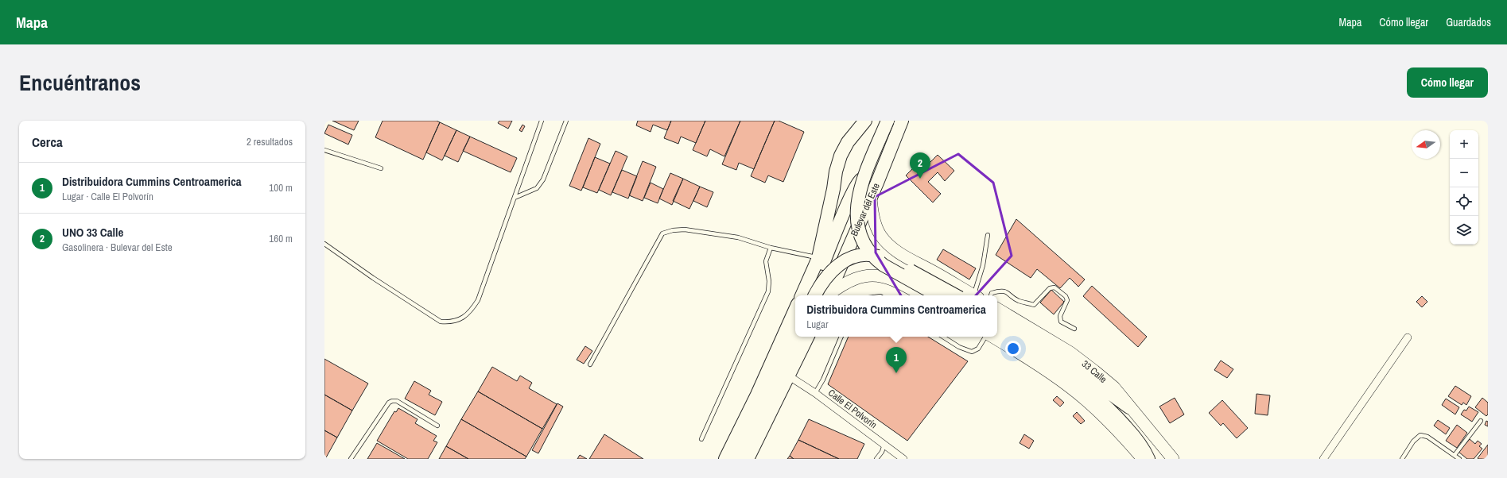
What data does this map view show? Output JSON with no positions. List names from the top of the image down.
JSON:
{
  "streets": {
    "highway": ["Bulevar del Este"],
    "main road": ["33 Calle"],
    "street": ["Calle El Polvorín"]
  },
  "north": "left",
  "page": {
    "header": "Mapa",
    "nav": ["Mapa", "Cómo llegar", "Guardados"],
    "title": "Encuéntranos",
    "buttons": "Cómo llegar",
    "heading": ["Cerca", "2 resultados"],
    "map_buttons": ["+", "−"],
    "pins": ["2", "1"],
    "list": [
      {
        "mark": "1",
        "name": "Distribuidora Cummins Centroamerica",
        "note": "Lugar · Calle El Polvorín",
        "value": "100 m"
      },
      {
        "mark": "2",
        "name": "UNO 33 Calle",
        "note": "Gasolinera · Bulevar del Este",
        "value": "160 m"
      }
    ],
    "popup": ["Distribuidora Cummins Centroamerica", "Lugar"]
  }
}
